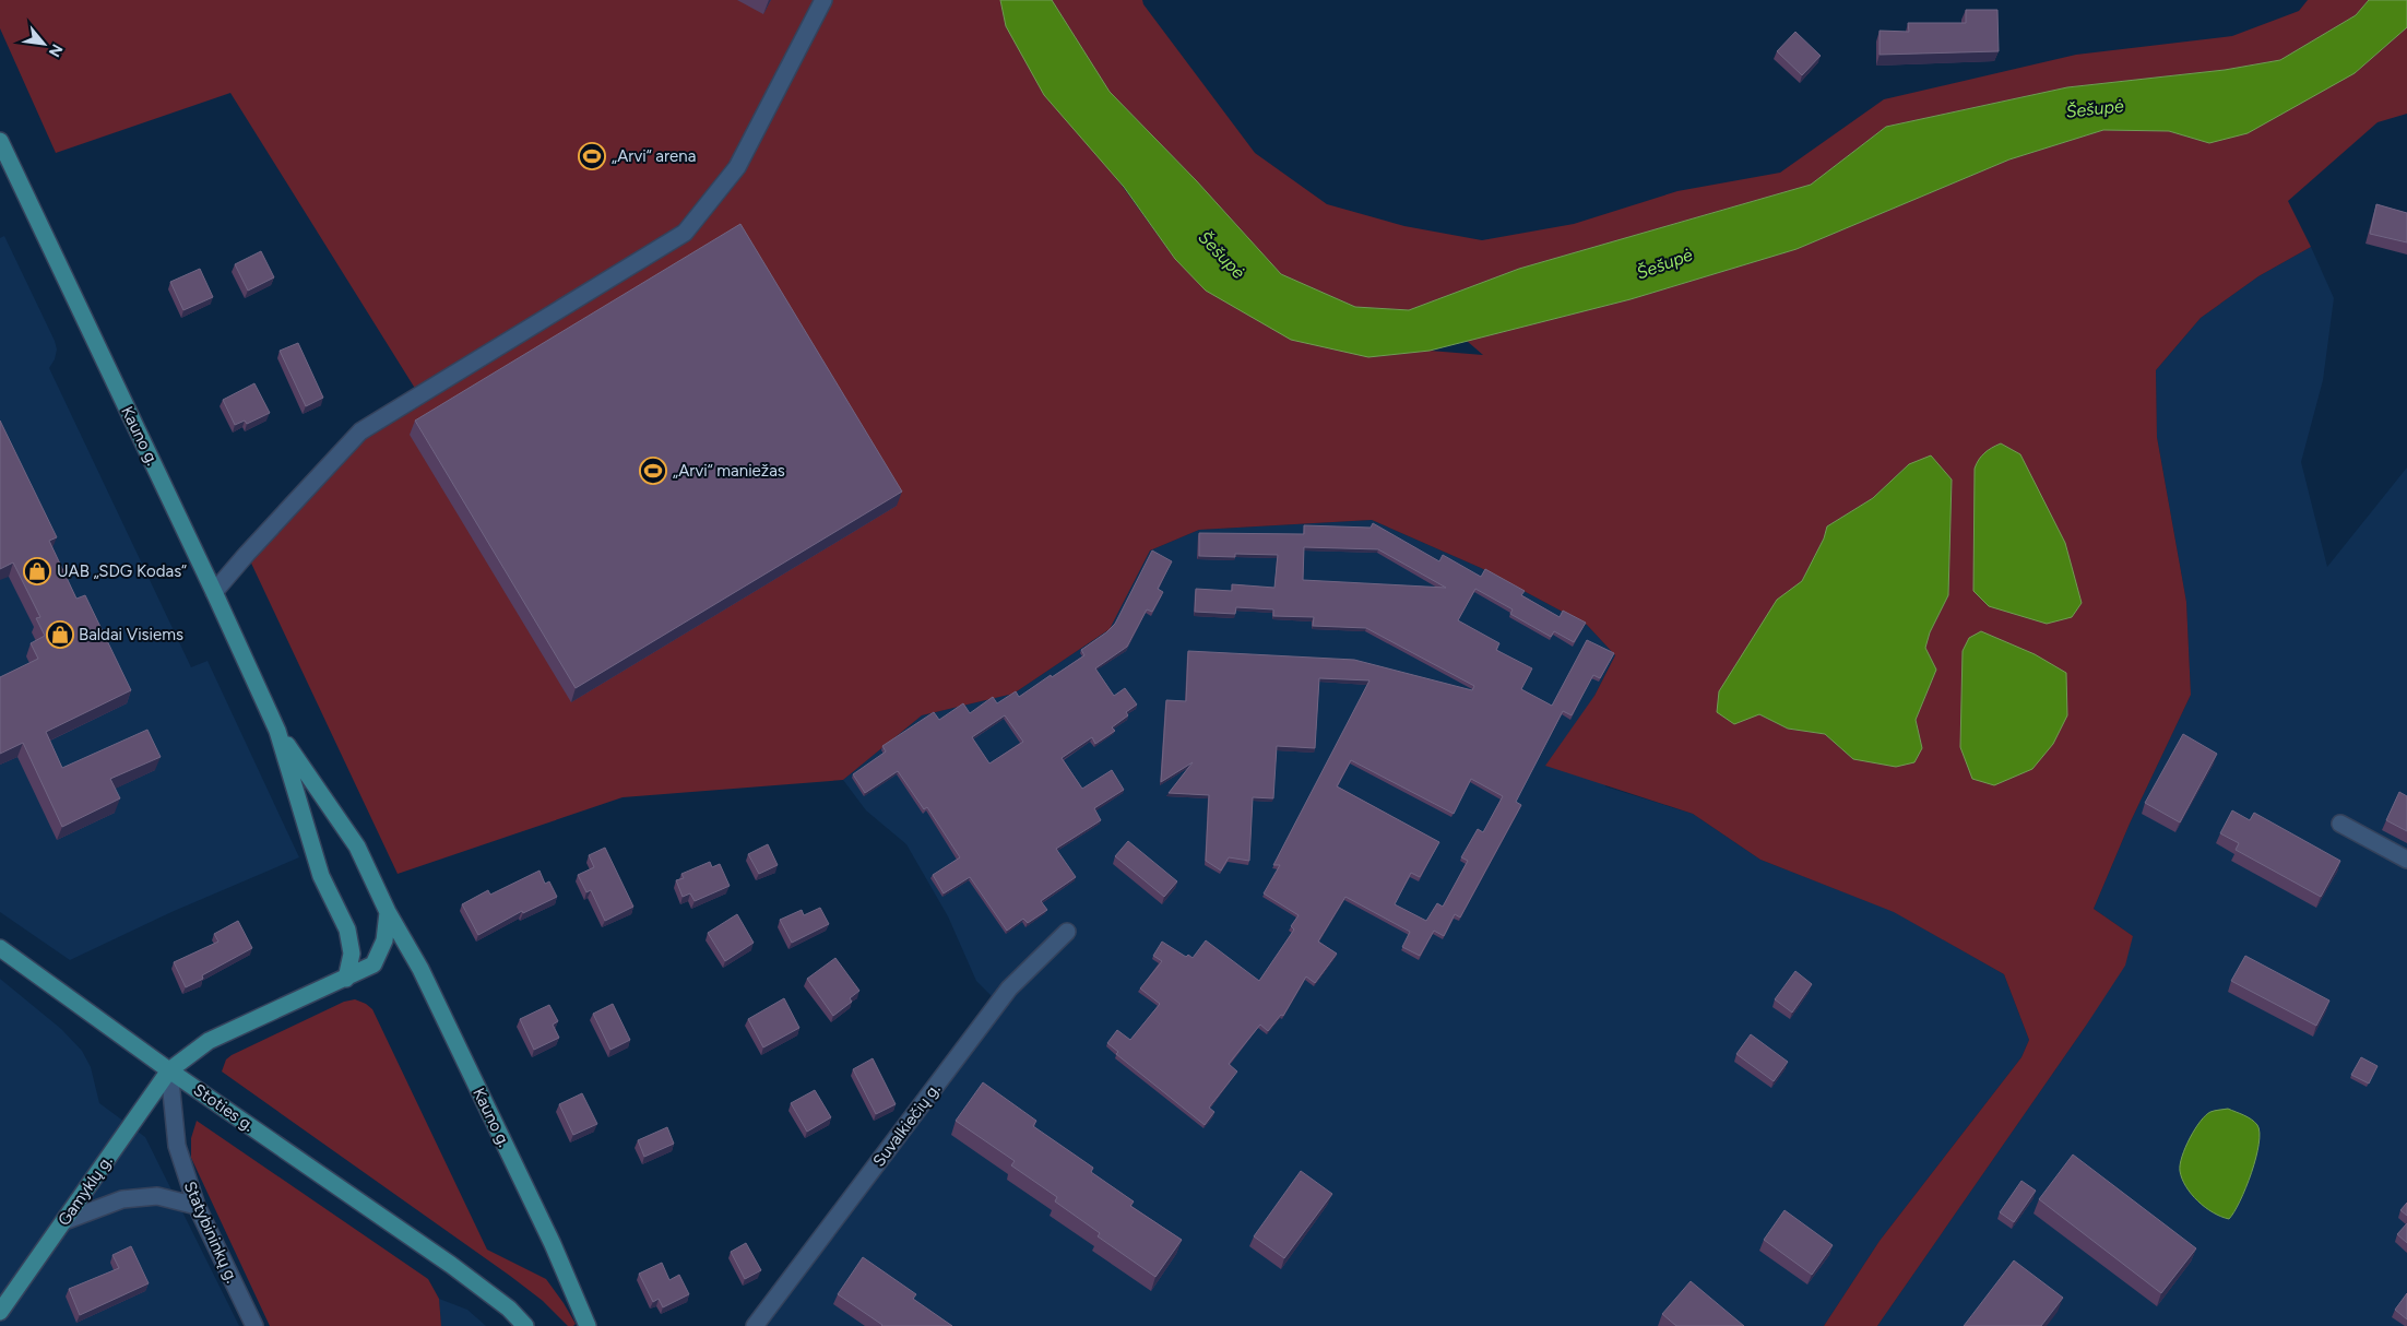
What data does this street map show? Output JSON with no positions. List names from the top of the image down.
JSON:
{
  "streets": {
    "main road": ["Kauno g.", "Stoties g.", "Gamyklų g."],
    "street": ["Suvalkiečių g.", "Statybininkų g."]
  },
  "crossings": [
    ["Stoties g.", "Gamyklų g."],
    ["Stoties g.", "Statybininkų g."],
    ["Gamyklų g.", "Statybininkų g."]
  ],
  "water": ["Šešupė"],
  "places": {
    "sports": ["„Arvi“ arena", "„Arvi“ maniežas"],
    "shop": ["UAB „SDG Kodas“", "Baldai Visiems"]
  },
  "north": "bottom right"
}
